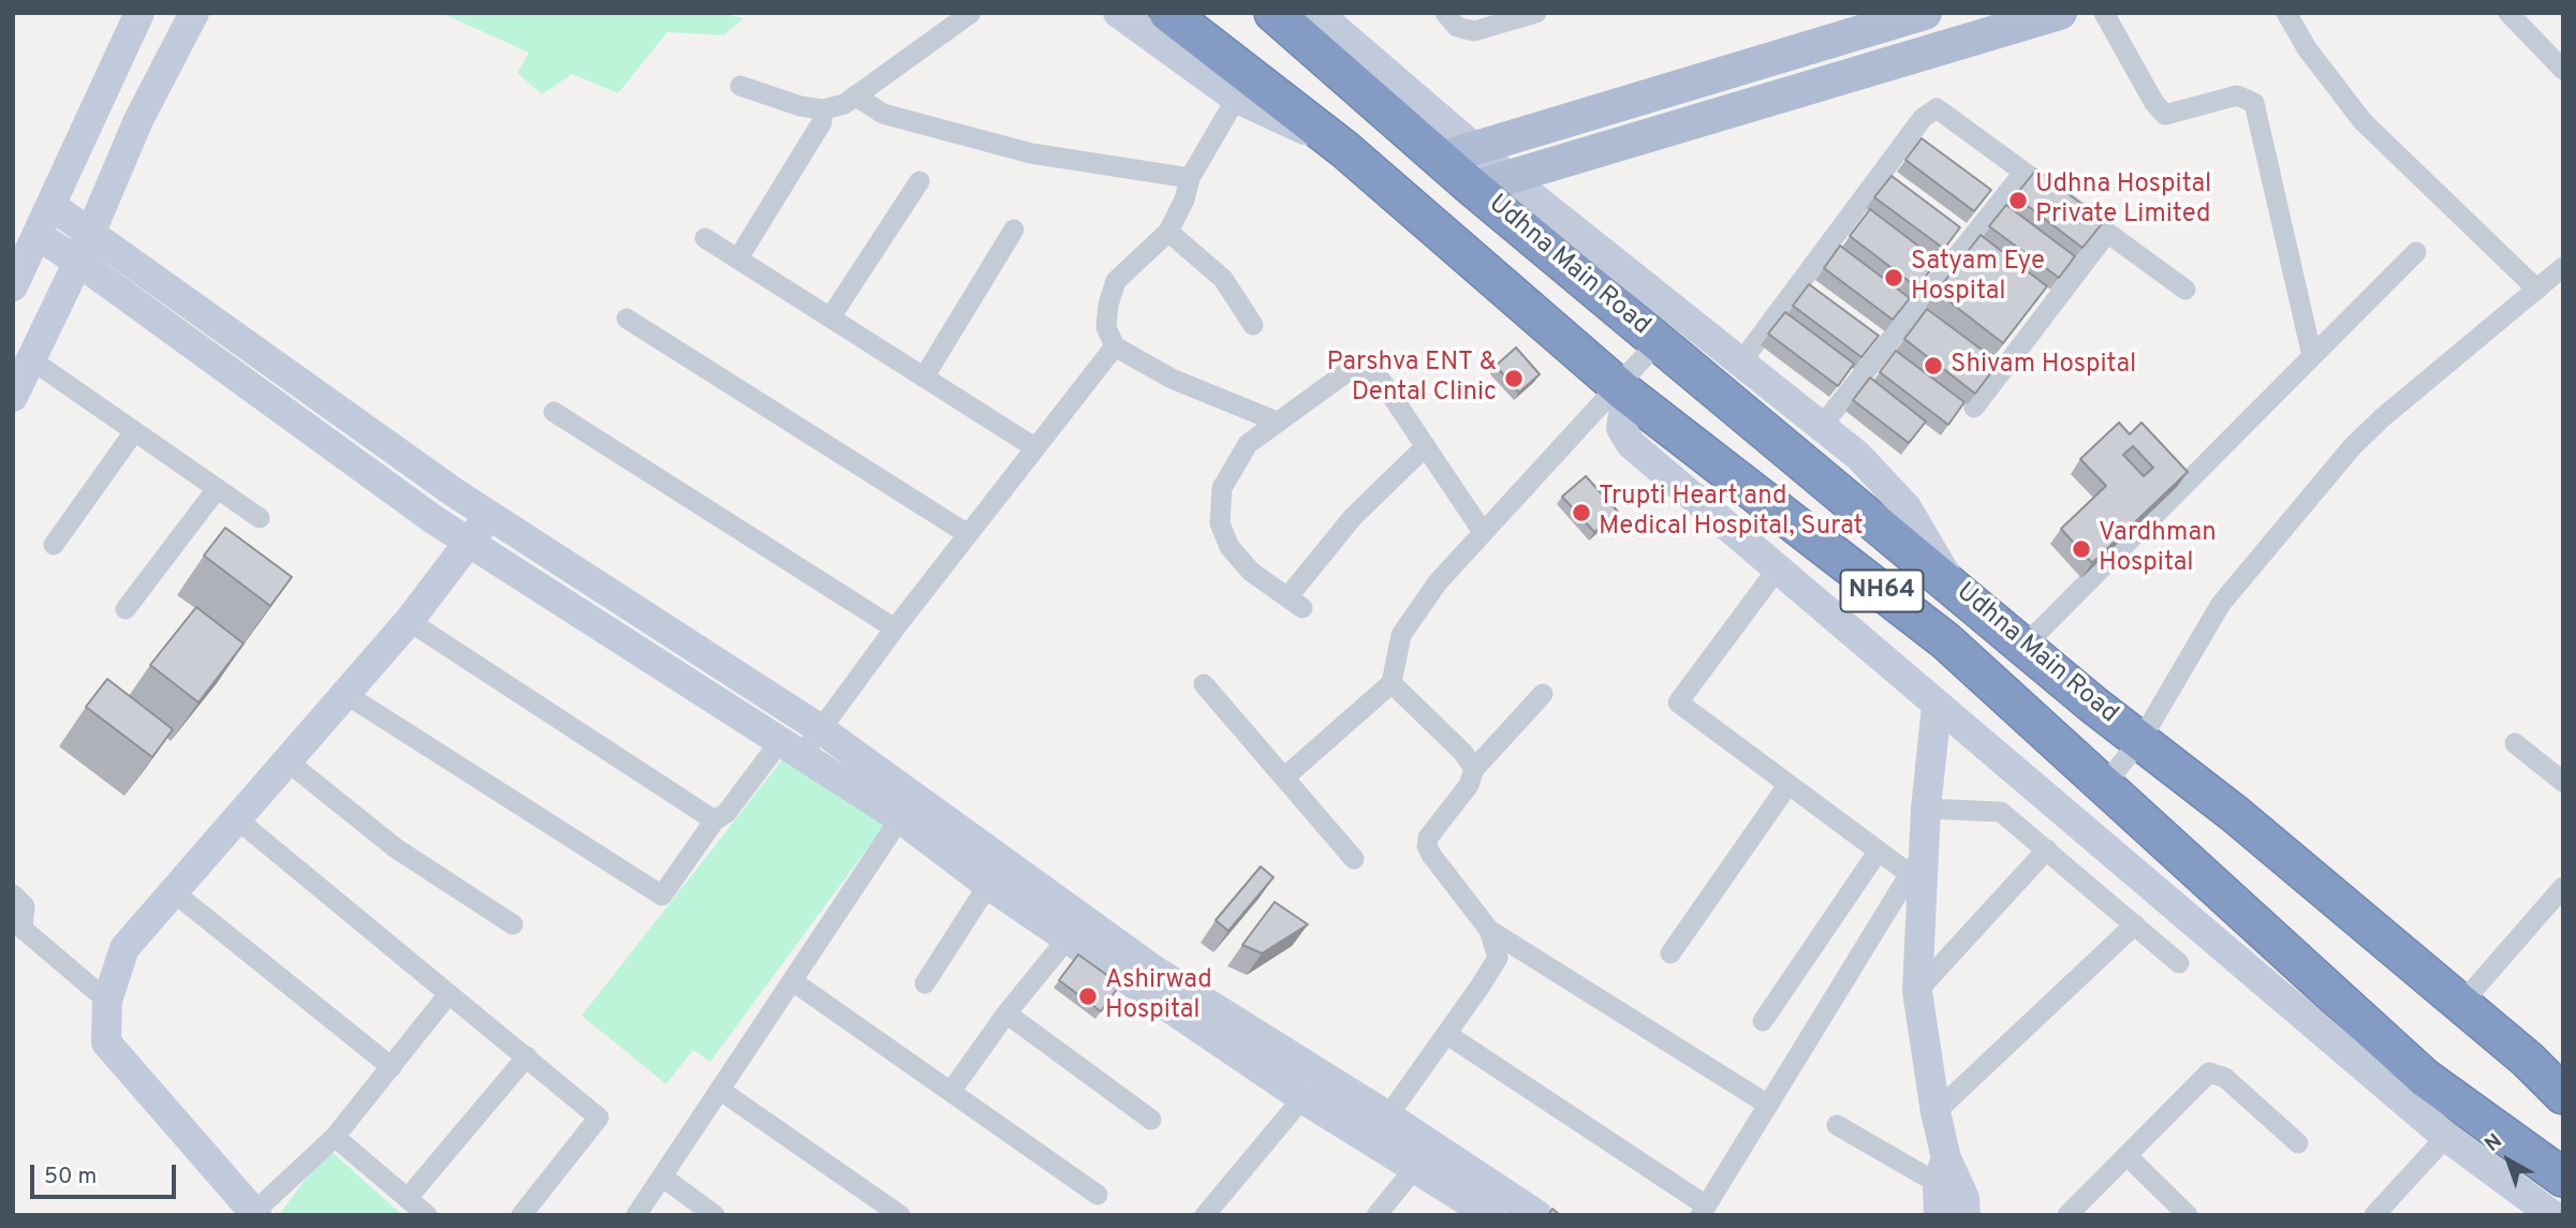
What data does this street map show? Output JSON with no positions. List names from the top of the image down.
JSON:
{
  "streets": {
    "highway": ["Udhna Main Road", "NH64"]
  },
  "places": [
    "Udhna Hospital Private Limited",
    "Satyam Eye Hospital",
    "Shivam Hospital",
    "Parshva ENT & Dental Clinic",
    "Trupti Heart and Medical Hospital, Surat",
    "Vardhman Hospital",
    "Ashirwad Hospital"
  ],
  "scale_bar": "50 m",
  "north": "top left"
}
